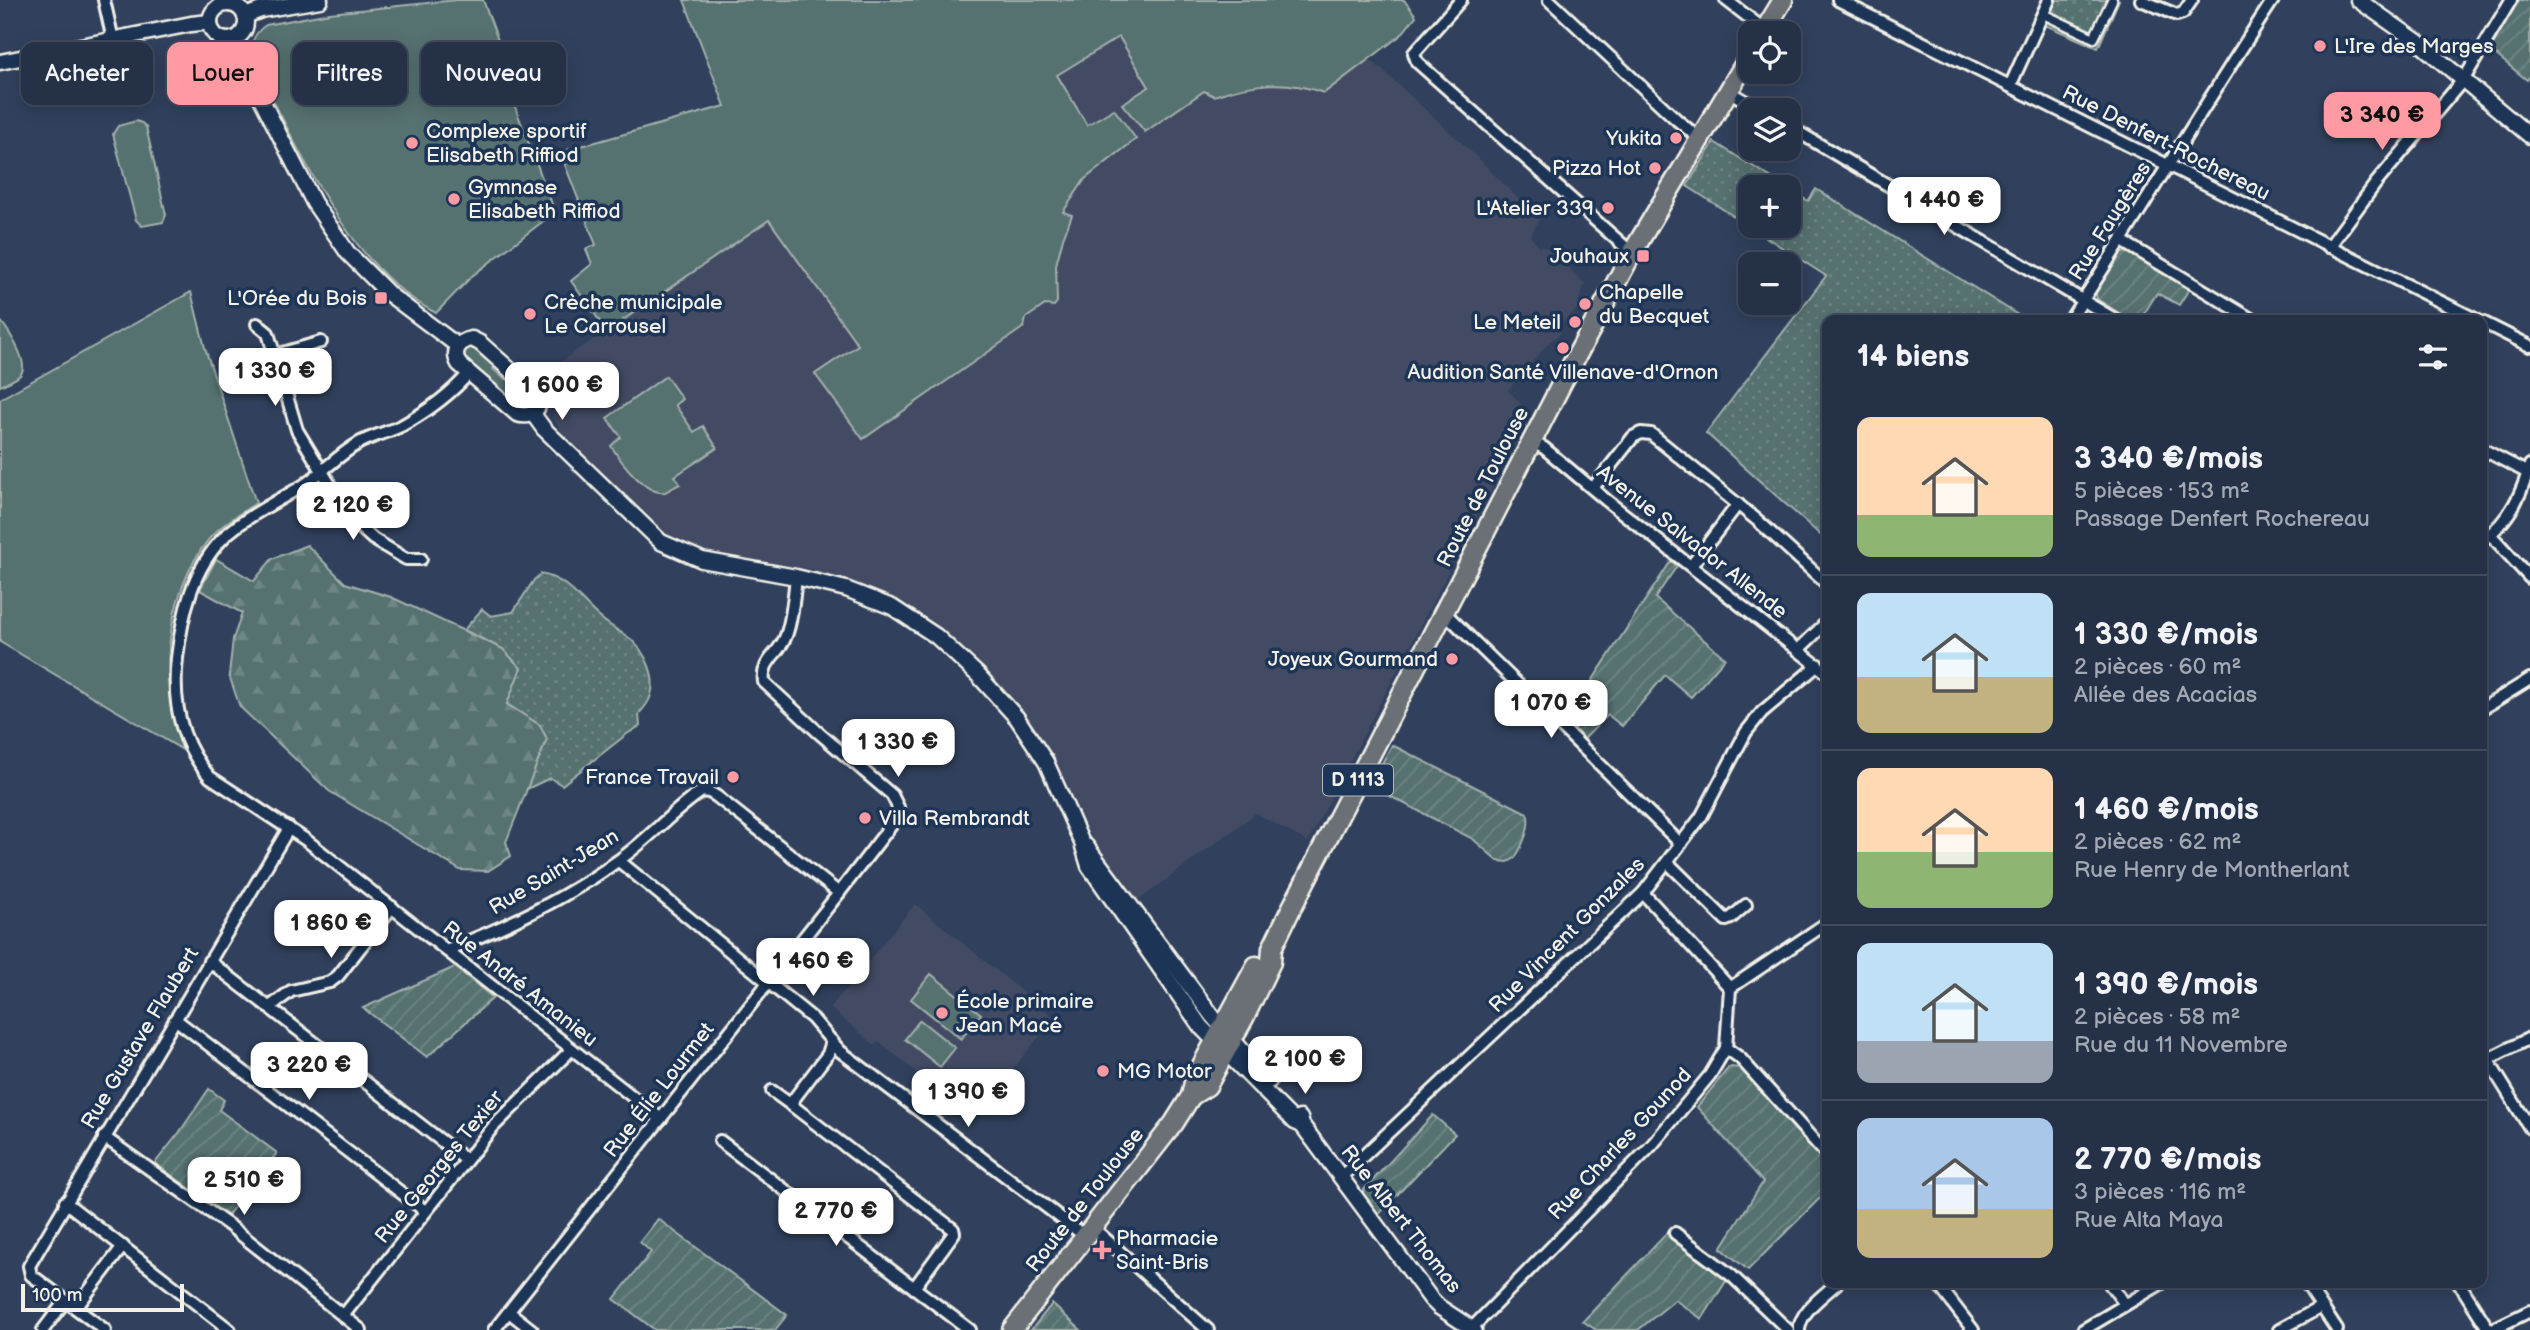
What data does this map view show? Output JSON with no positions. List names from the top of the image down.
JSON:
{
  "streets": {
    "main road": ["Route de Toulouse", "D 1113"],
    "street": [
      "Rue Denfert-Rochereau",
      "Rue Faugères",
      "Avenue Salvador Allende",
      "Rue Saint-Jean",
      "Rue Vincent Gonzales",
      "Rue André Amanieu",
      "Rue Gustave Flaubert",
      "Rue Élie Lourmet",
      "Rue Charles Gounod",
      "Rue Georges Texier",
      "Rue Albert Thomas"
    ]
  },
  "crossings": [
    ["Rue Denfert-Rochereau", "Rue Faugères"],
    ["Route de Toulouse", "Avenue Salvador Allende"],
    ["Route de Toulouse", "Rue Albert Thomas"],
    ["Avenue Salvador Allende", "Rue Vincent Gonzales"],
    ["Rue Saint-Jean", "Rue André Amanieu"],
    ["Rue Saint-Jean", "Rue Élie Lourmet"],
    ["Rue Vincent Gonzales", "Rue Albert Thomas"],
    ["Rue André Amanieu", "Rue Gustave Flaubert"],
    ["Rue André Amanieu", "Rue Élie Lourmet"],
    ["Rue André Amanieu", "Rue Georges Texier"],
    ["Rue Élie Lourmet", "Rue Albert Thomas"],
    ["Rue Charles Gounod", "Rue Albert Thomas"]
  ],
  "places": {
    "other": [
      "L'Ire des Marges",
      "Yukita",
      "Complexe sportif Elisabeth Riffiod",
      "Pizza Hot",
      "Gymnase Elisabeth Riffiod",
      "L'Atelier 339",
      "Chapelle du Becquet",
      "Crèche municipale Le Carrousel",
      "Le Meteil",
      "Audition Santé Villenave-d'Ornon",
      "Joyeux Gourmand",
      "France Travail",
      "Villa Rembrandt",
      "École primaire Jean Macé",
      "MG Motor"
    ],
    "transit": ["Jouhaux", "L'Orée du Bois"],
    "health": ["Pharmacie Saint-Bris"]
  },
  "scale_bar": "100 m",
  "page": {
    "map_buttons": ["+", "−"],
    "chip": [
      "Acheter",
      "Louer",
      "Filtres",
      "Nouveau"
    ],
    "price": [
      "3 340 €",
      "1 440 €",
      "1 330 €",
      "1 600 €",
      "2 120 €",
      "1 070 €",
      "1 330 €",
      "1 860 €",
      "1 460 €",
      "2 100 €",
      "3 220 €",
      "1 390 €",
      "2 510 €",
      "2 770 €"
    ],
    "heading": "14 biens",
    "list": [
      {
        "name": "3 340 €/mois",
        "note": "5 pièces · 153 m² · Passage Denfert Rochereau"
      },
      {
        "name": "1 330 €/mois",
        "note": "2 pièces · 60 m² · Allée des Acacias"
      },
      {
        "name": "1 460 €/mois",
        "note": "2 pièces · 62 m² · Rue Henry de Montherlant"
      },
      {
        "name": "1 390 €/mois",
        "note": "2 pièces · 58 m² · Rue du 11 Novembre"
      },
      {
        "name": "2 770 €/mois",
        "note": "3 pièces · 116 m² · Rue Alta Maya"
      }
    ],
    "scale": "100 m"
  }
}
